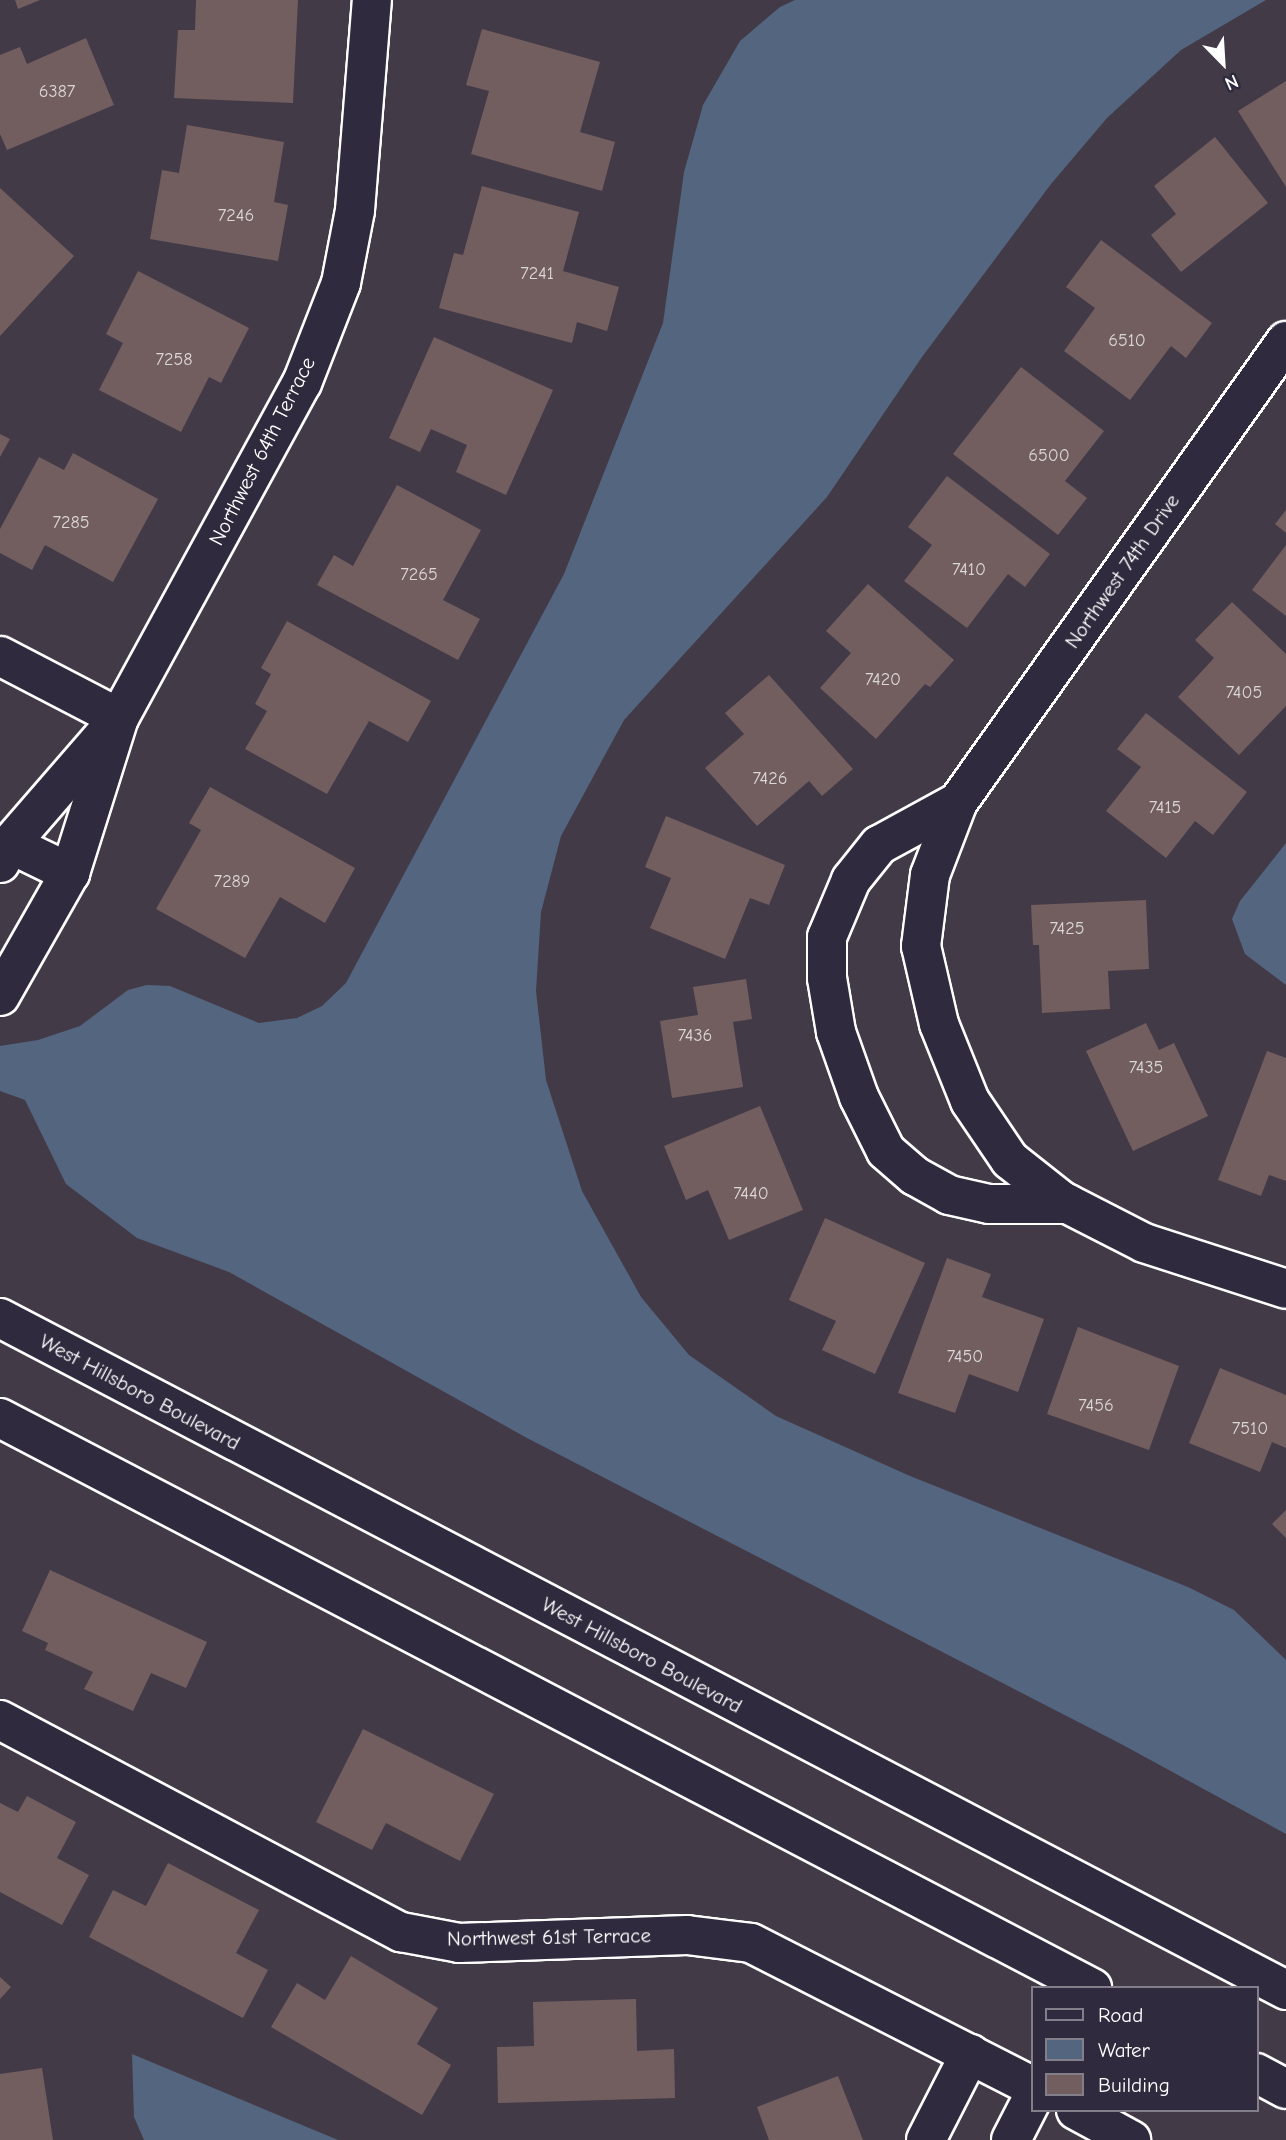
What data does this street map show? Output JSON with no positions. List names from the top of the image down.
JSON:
{
  "streets": {
    "street": [
      "Northwest 64th Terrace",
      "Northwest 74th Drive",
      "West Hillsboro Boulevard",
      "Northwest 61st Terrace"
    ]
  },
  "house_numbers": [
    "6387",
    "7246",
    "7241",
    "6510",
    "7258",
    "6500",
    "7285",
    "7410",
    "7265",
    "7420",
    "7405",
    "7426",
    "7415",
    "7289",
    "7425",
    "7436",
    "7435",
    "7440",
    "7450",
    "7456",
    "7510"
  ],
  "legend": ["Road", "Water", "Building"],
  "north": "bottom right"
}
